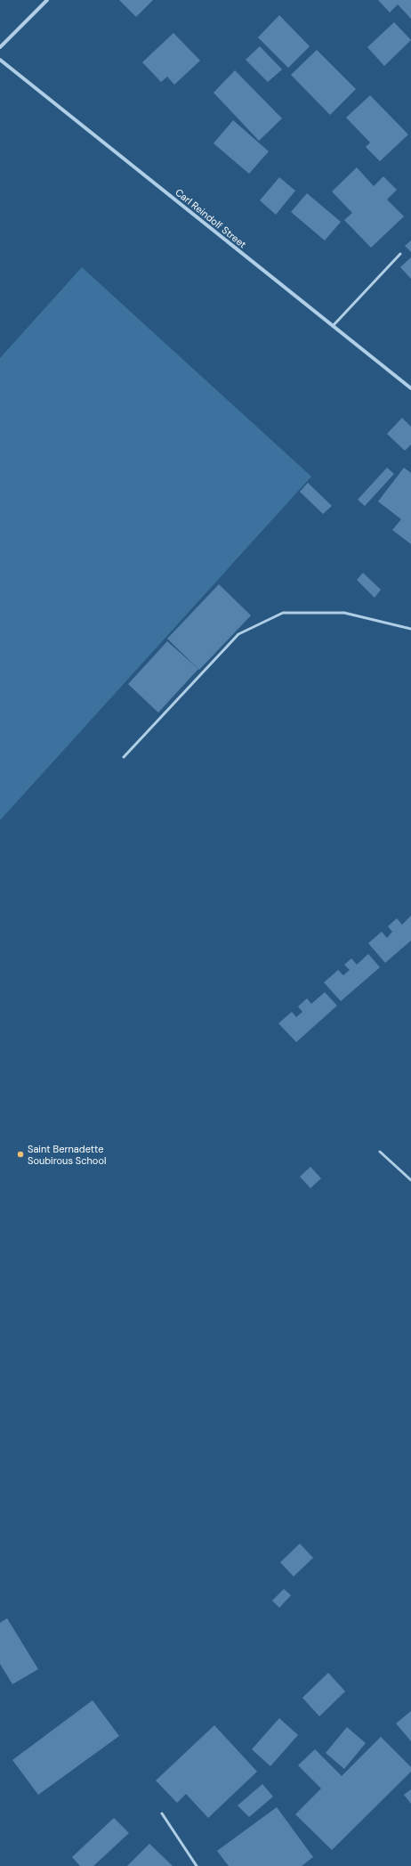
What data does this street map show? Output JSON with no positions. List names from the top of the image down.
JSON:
{
  "streets": {
    "street": ["Carl Reindolf Street"]
  },
  "places": ["Saint Bernadette Soubirous School"]
}
